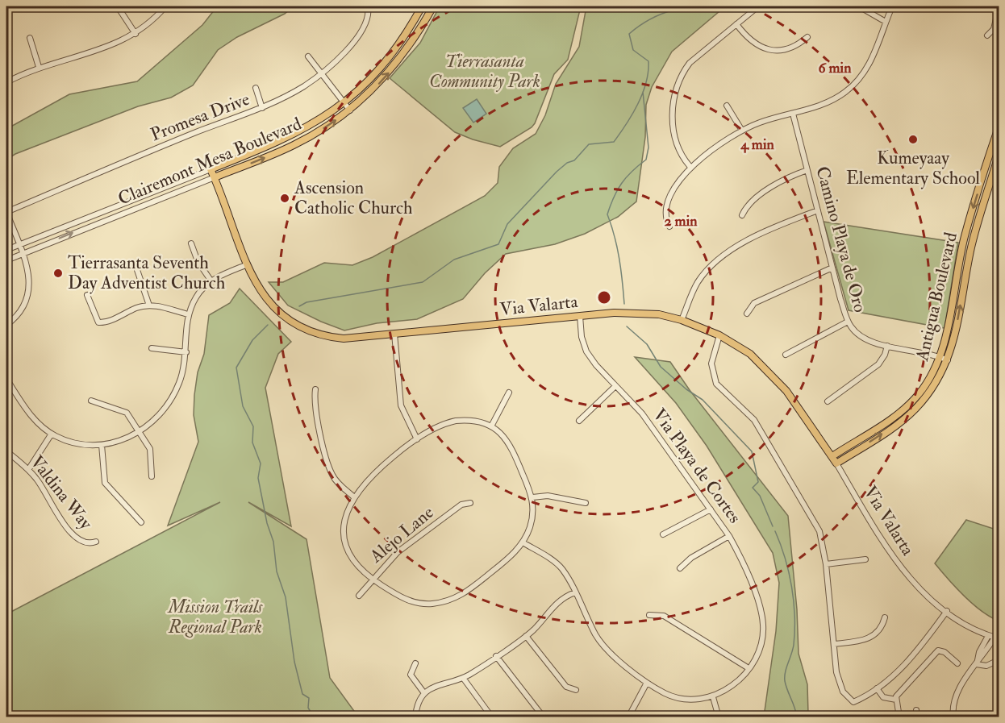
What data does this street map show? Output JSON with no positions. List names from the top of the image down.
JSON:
{
  "streets": {
    "main road": ["Clairemont Mesa Boulevard", "Antigua Boulevard", "Via Valarta"],
    "street": [
      "Promesa Drive",
      "Camino Playa de Oro",
      "Via Playa de Cortes",
      "Valdina Way",
      "Alejo Lane"
    ]
  },
  "crossings": [
    ["Clairemont Mesa Boulevard", "Via Valarta"],
    ["Camino Playa de Oro", "Antigua Boulevard"],
    ["Antigua Boulevard", "Via Valarta"],
    ["Via Valarta", "Via Playa de Cortes"]
  ],
  "parks": ["Tierrasanta Community Park", "Mission Trails Regional Park"],
  "places": ["Kumeyaay Elementary School", "Ascension Catholic Church", "Tierrasanta Seventh Day Adventist Church"],
  "rings": ["6 min", "4 min", "2 min"]
}
